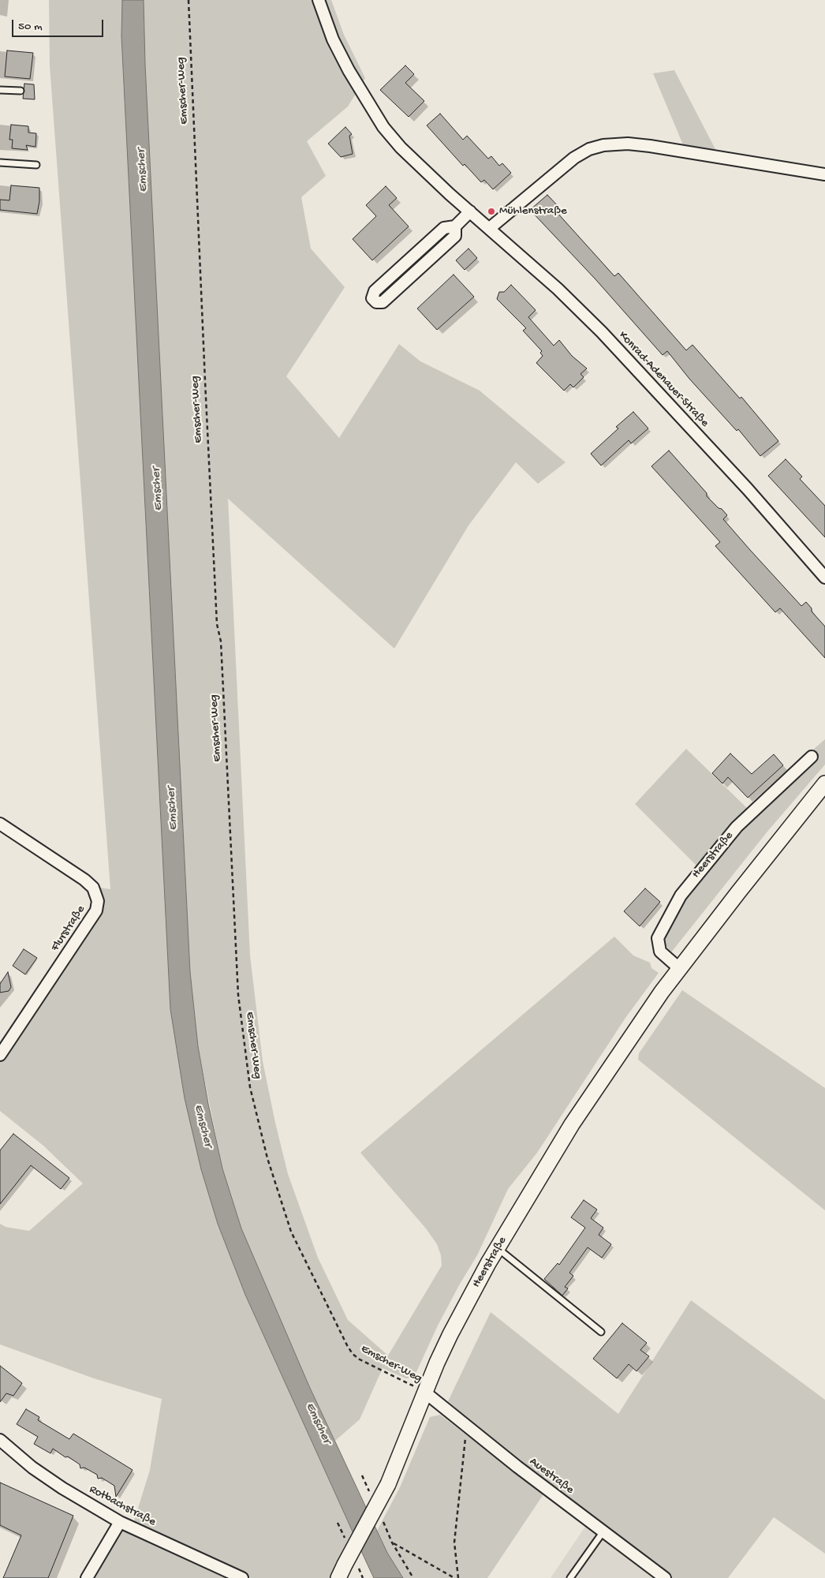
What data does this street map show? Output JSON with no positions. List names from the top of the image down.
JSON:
{
  "streets": {
    "main road": ["Heerstraße"],
    "street": [
      "Konrad-Adenauer-Straße",
      "Flurstraße",
      "Auestraße",
      "Rotbachstraße"
    ],
    "path": ["Emscher-Weg"]
  },
  "crossings": [
    ["Emscher-Weg", "Heerstraße"],
    ["Emscher-Weg", "Auestraße"],
    ["Heerstraße", "Auestraße"]
  ],
  "water": ["Emscher"],
  "places": ["Mühlenstraße"],
  "scale_bar": "50 m"
}
